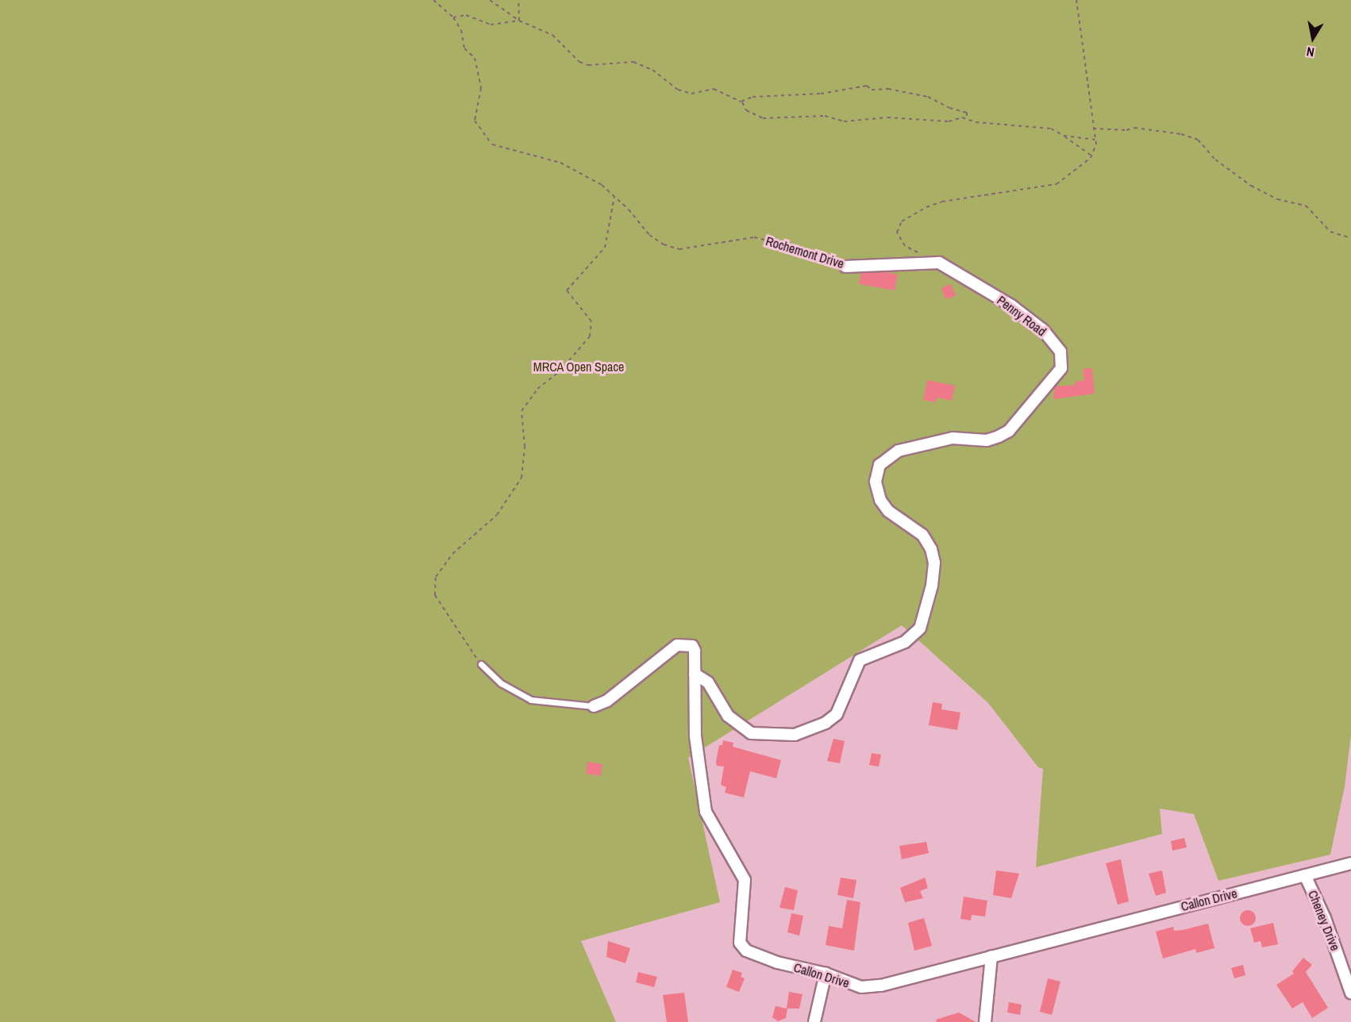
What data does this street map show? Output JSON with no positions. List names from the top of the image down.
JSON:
{
  "streets": {
    "street": [
      "Rochemont Drive",
      "Penny Road",
      "Callon Drive",
      "Cheney Drive"
    ]
  },
  "crossings": [
    ["Rochemont Drive", "Penny Road"],
    ["Penny Road", "Callon Drive"],
    ["Callon Drive", "Cheney Drive"]
  ],
  "parks": ["MRCA Open Space"],
  "north": "bottom"
}
